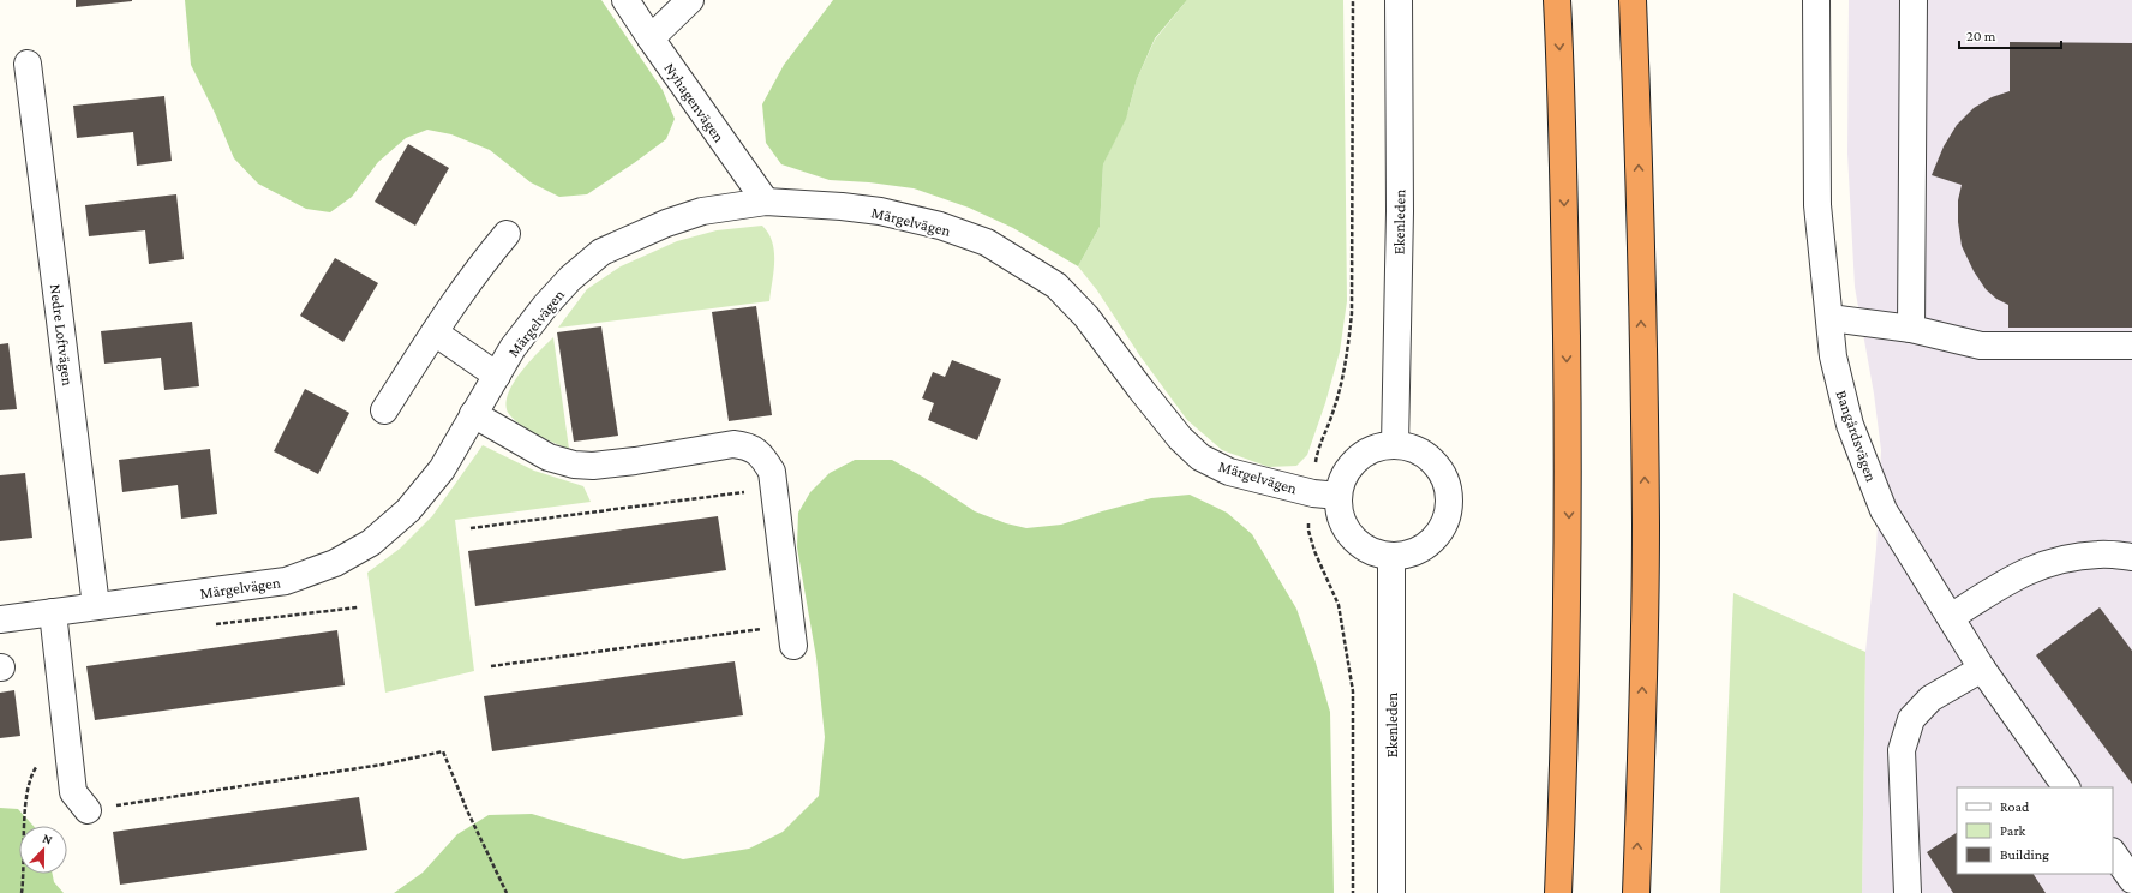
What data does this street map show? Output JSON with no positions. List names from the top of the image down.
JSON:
{
  "streets": {
    "street": [
      "Nyhagenvägen",
      "Märgelvägen",
      "Ekenleden",
      "Nedre Loftvägen",
      "Bangårdsvägen"
    ]
  },
  "crossings": [
    ["Nyhagenvägen", "Märgelvägen"],
    ["Märgelvägen", "Ekenleden"],
    ["Märgelvägen", "Nedre Loftvägen"]
  ],
  "legend": ["Road", "Park", "Building"],
  "scale_bar": "20 m",
  "north": "top"
}
